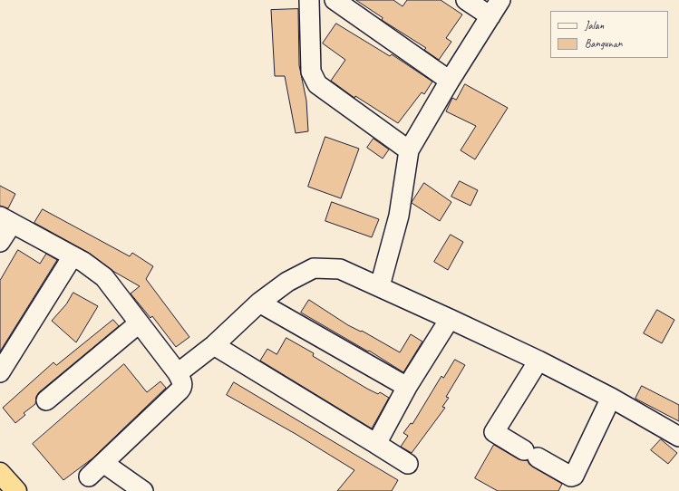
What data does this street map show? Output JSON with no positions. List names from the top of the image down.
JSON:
{
  "legend": ["Jalan", "Bangunan"]
}
